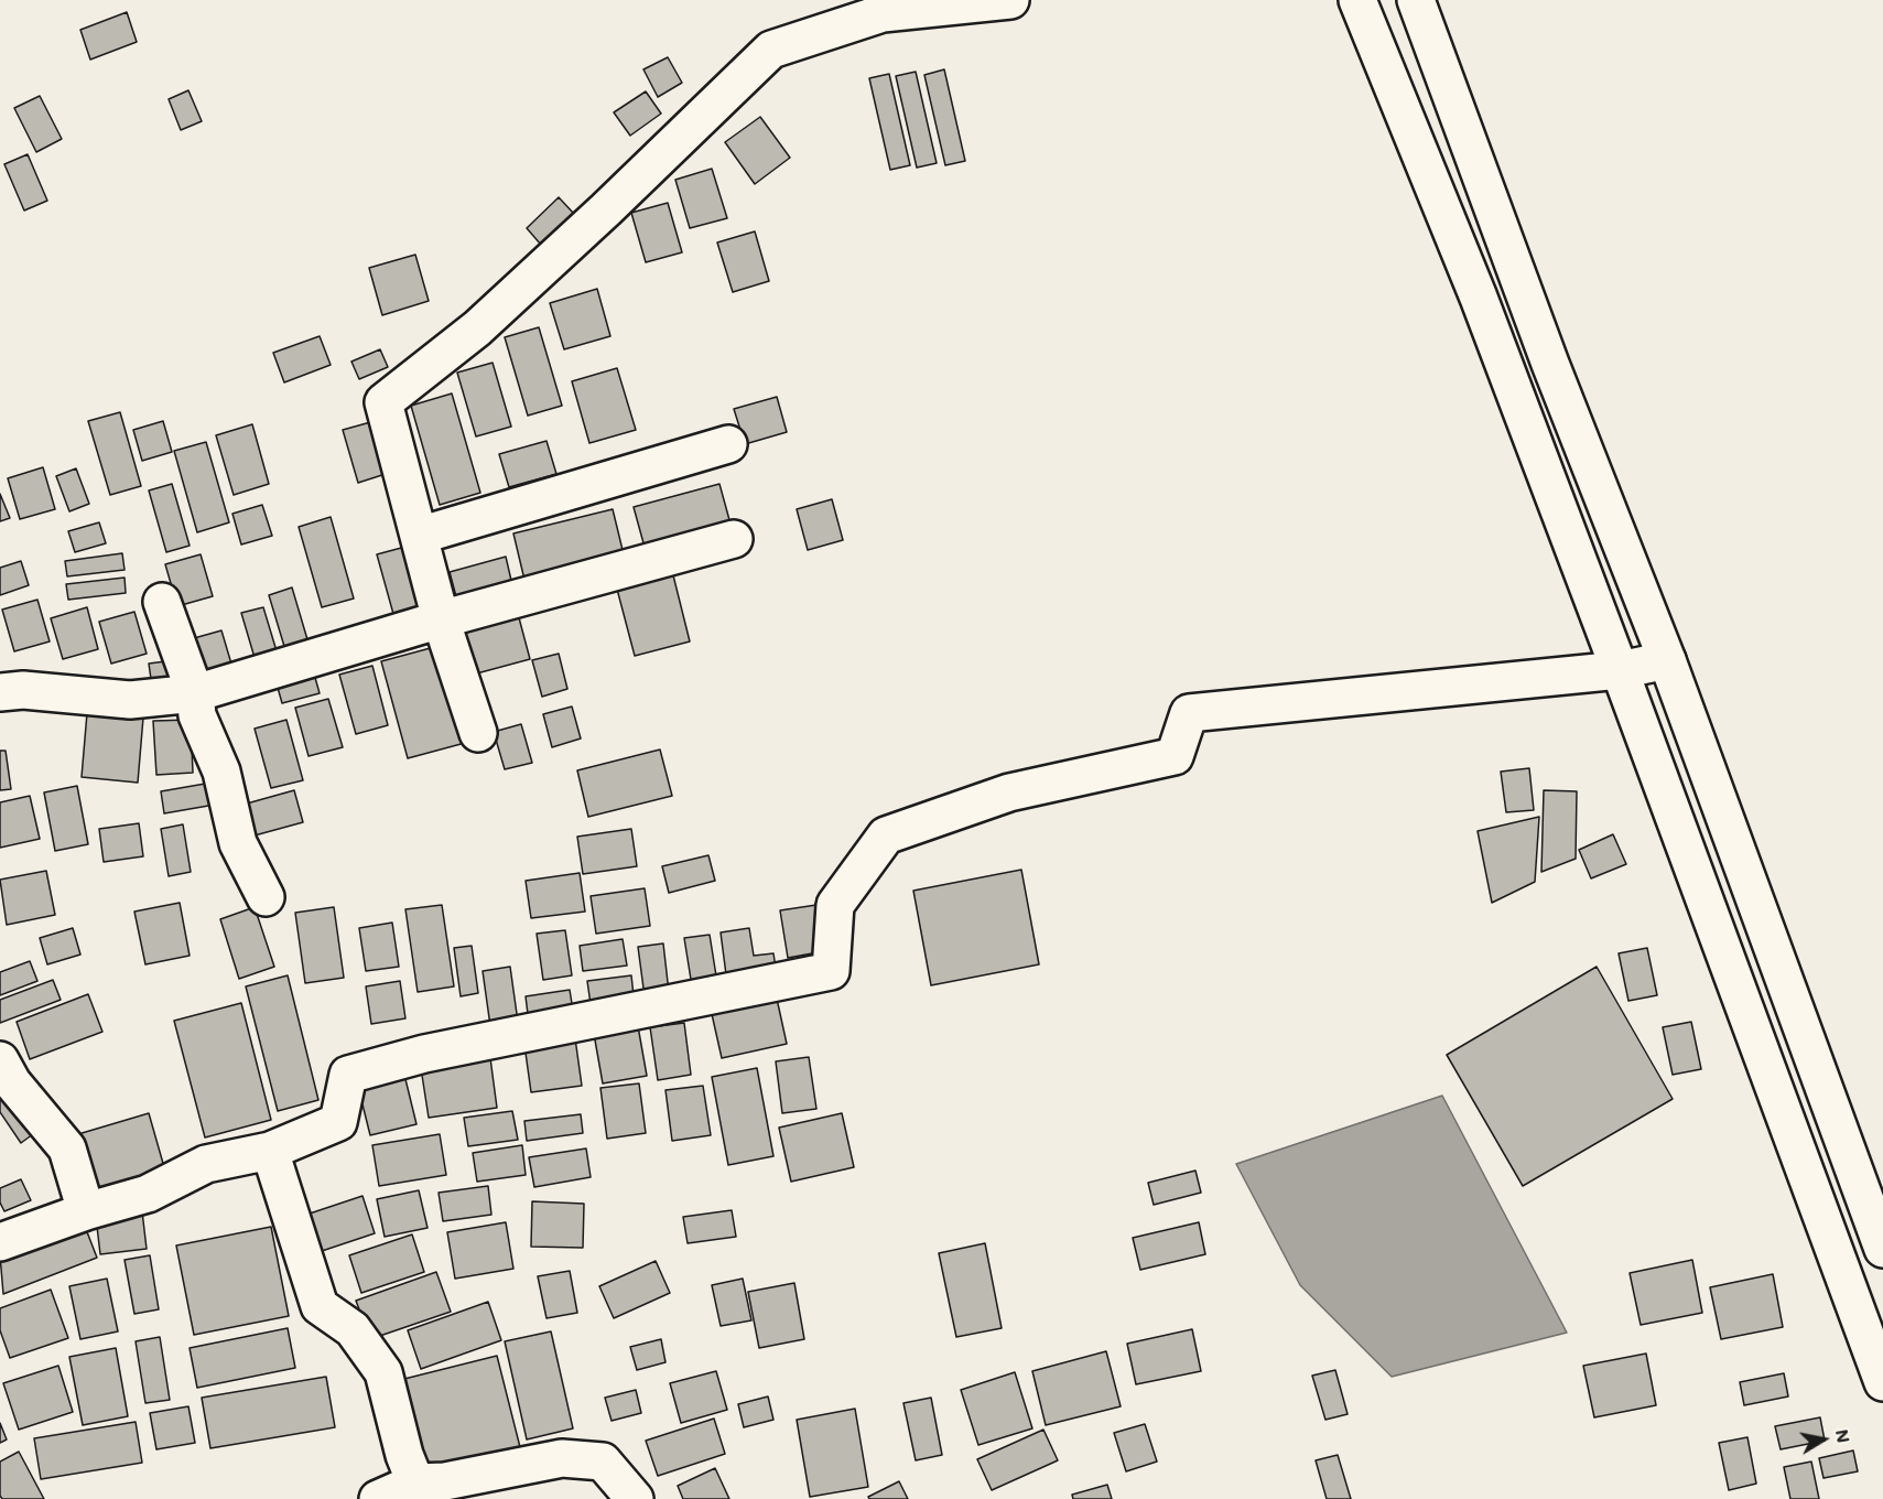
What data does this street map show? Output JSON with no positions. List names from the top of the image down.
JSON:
{
  "north": "right"
}
